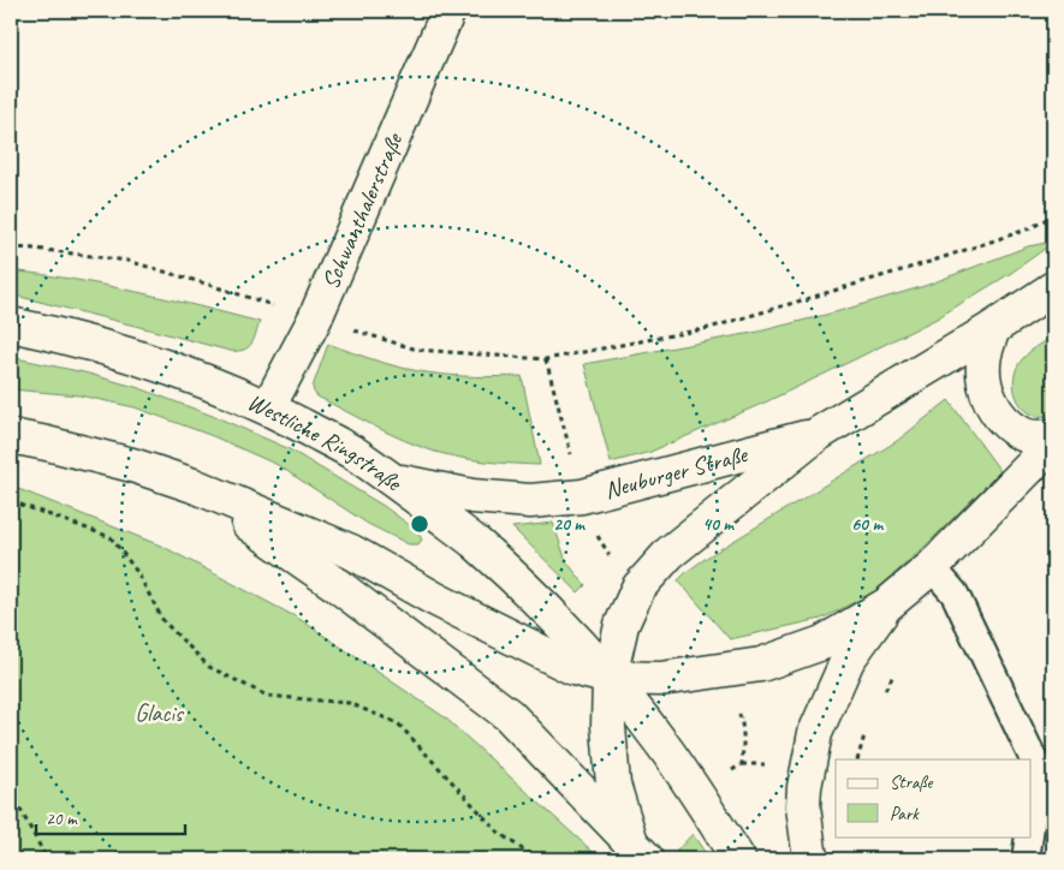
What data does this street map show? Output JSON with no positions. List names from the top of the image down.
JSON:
{
  "streets": {
    "main road": ["Schwanthalerstraße", "Westliche Ringstraße", "Neuburger Straße"]
  },
  "crossings": [
    ["Schwanthalerstraße", "Westliche Ringstraße"],
    ["Westliche Ringstraße", "Neuburger Straße"]
  ],
  "parks": ["Glacis"],
  "legend": ["Straße", "Park"],
  "scale_bar": "20 m",
  "rings": ["20 m", "40 m", "60 m"]
}
